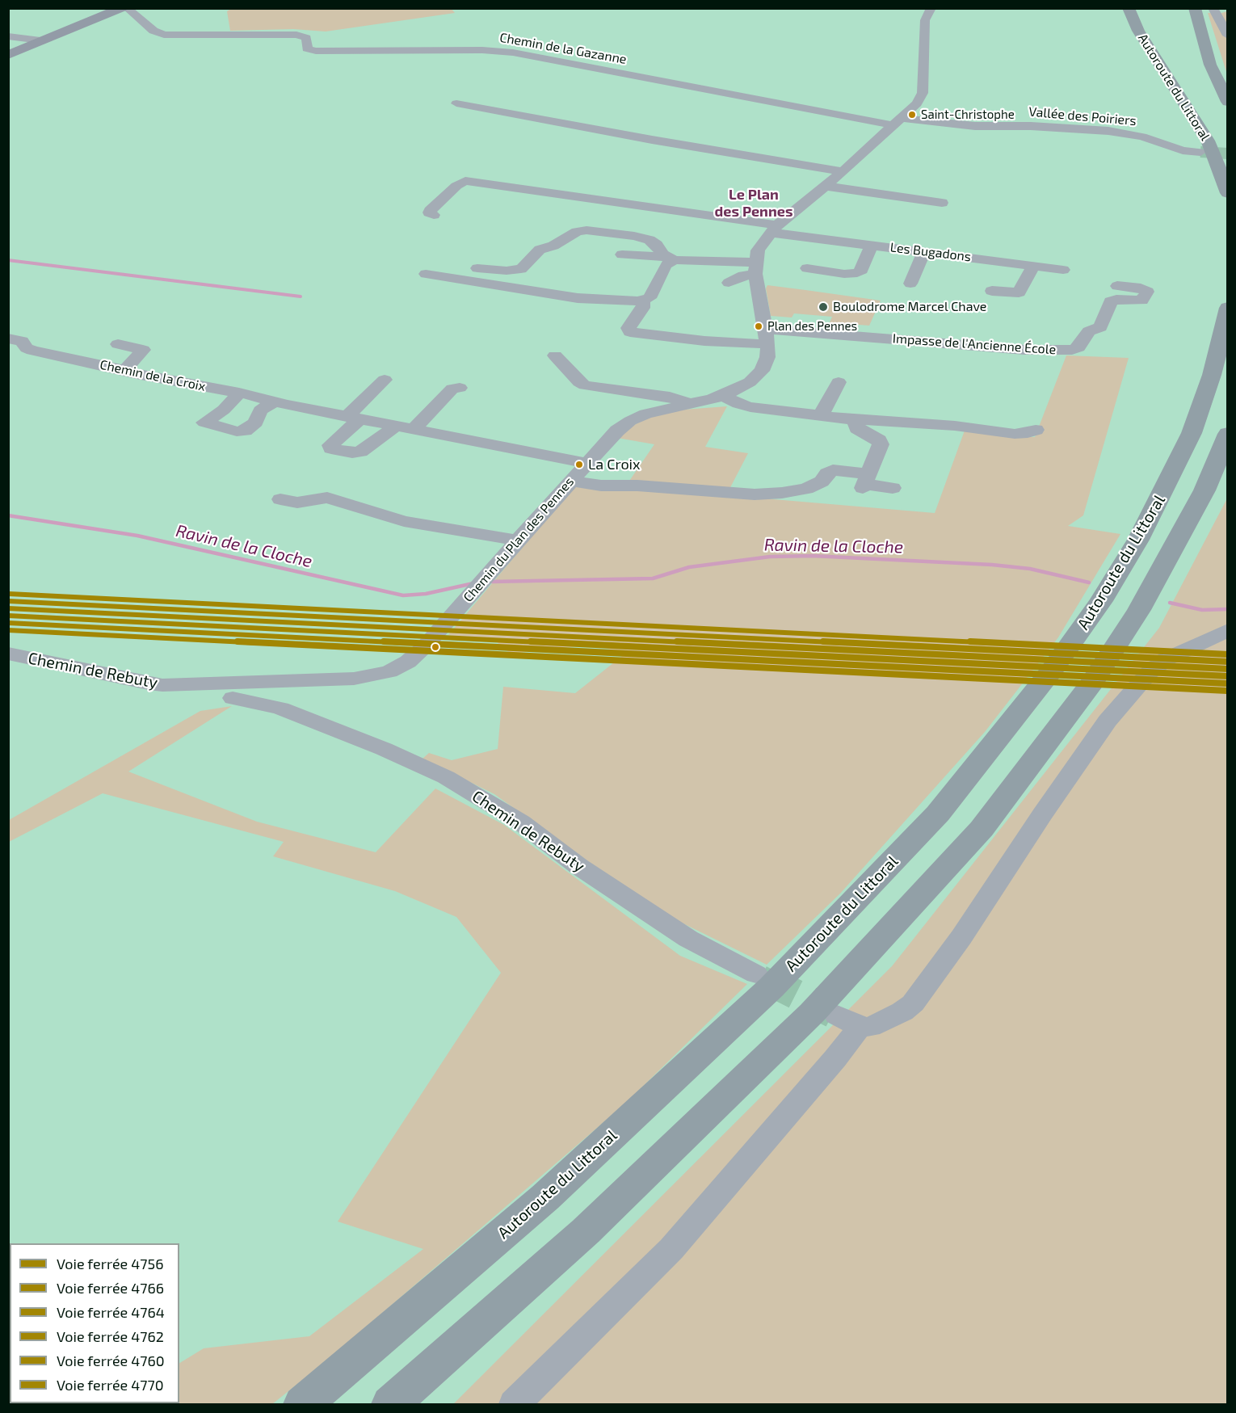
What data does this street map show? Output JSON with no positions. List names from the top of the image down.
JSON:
{
  "streets": {
    "highway": ["Autoroute du Littoral"],
    "street": [
      "Chemin de la Gazanne",
      "Vallée des Poiriers",
      "Les Bugadons",
      "Impasse de l'Ancienne École",
      "Chemin de la Croix",
      "Chemin du Plan des Pennes",
      "Chemin de Rebuty"
    ]
  },
  "crossings": [
    ["Chemin de la Gazanne", "Vallée des Poiriers"],
    ["Impasse de l'Ancienne École", "Chemin du Plan des Pennes"],
    ["Chemin de la Croix", "Chemin du Plan des Pennes"],
    ["Chemin du Plan des Pennes", "Chemin de Rebuty"]
  ],
  "districts": ["Le Plan des Pennes"],
  "water": ["Ravin de la Cloche"],
  "places": [
    "Saint-Christophe",
    "Boulodrome Marcel Chave",
    "Plan des Pennes",
    "La Croix"
  ],
  "lines": [
    "rail line 4760",
    "rail line 4764",
    "rail line 4756",
    "rail line 4766",
    "rail line 4762",
    "rail line 4770"
  ],
  "legend": [
    "Voie ferrée 4756",
    "Voie ferrée 4766",
    "Voie ferrée 4764",
    "Voie ferrée 4762",
    "Voie ferrée 4760",
    "Voie ferrée 4770"
  ]
}
